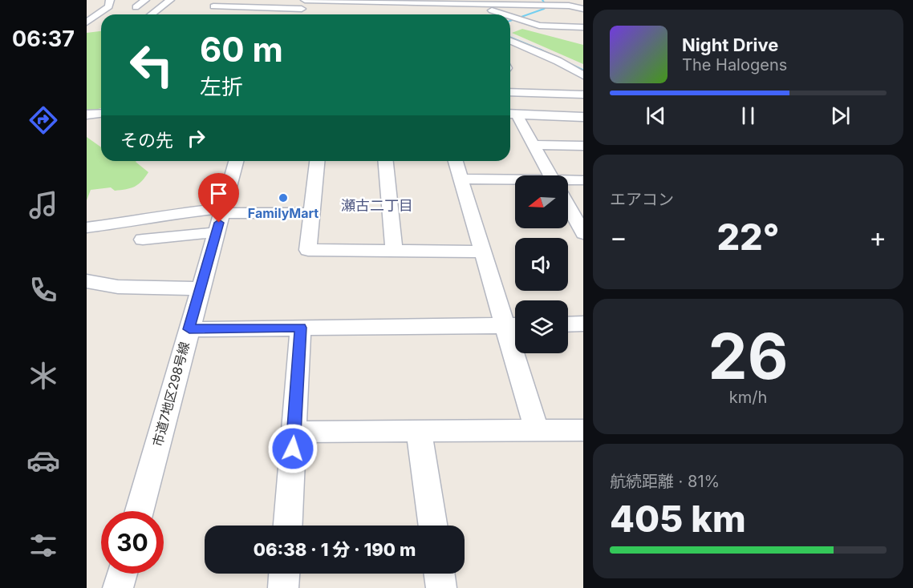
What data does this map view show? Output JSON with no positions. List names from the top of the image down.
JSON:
{
  "streets": {
    "street": ["市道7地区298号線"]
  },
  "districts": ["瀬古二丁目"],
  "places": ["FamilyMart"],
  "north": "left",
  "page": {
    "tabs": "06:37",
    "turn": ["60 m", "左折"],
    "song": ["Night Drive", "The Halogens"],
    "then": "その先",
    "tile": [
      "エアコン",
      ["26", "km/h"],
      ["航続距離 · 81%", "405 km"]
    ],
    "heat": ["−", "22°", "+"],
    "limit": "30",
    "trip": "06:38 · 1 分 · 190 m"
  }
}
